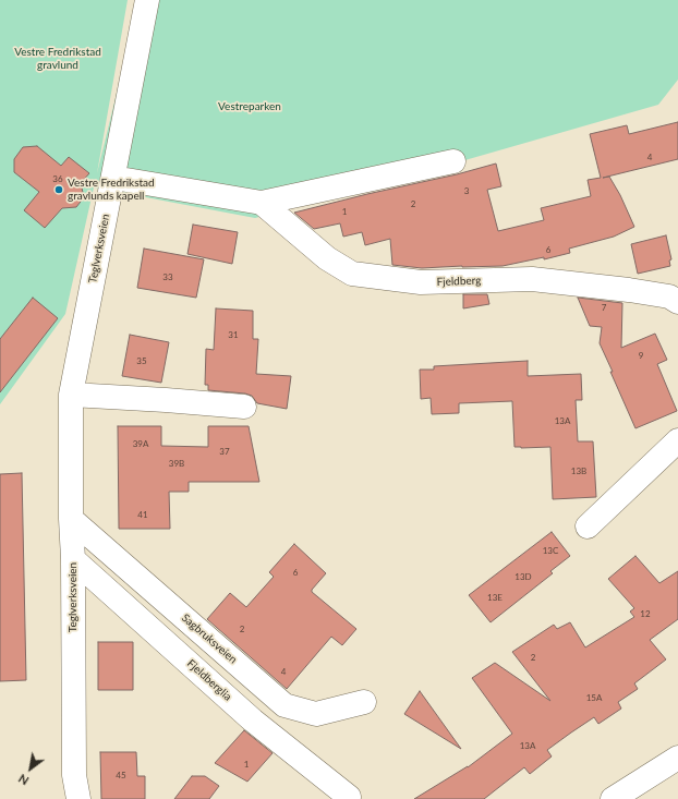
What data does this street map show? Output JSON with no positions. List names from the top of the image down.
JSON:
{
  "streets": {
    "street": [
      "Teglverksveien",
      "Fjeldberg",
      "Sagbruksveien",
      "Fjeldberglia"
    ]
  },
  "crossings": [
    ["Teglverksveien", "Sagbruksveien"],
    ["Teglverksveien", "Fjeldberglia"]
  ],
  "parks": ["Vestre Fredrikstad gravlund", "Vestreparken"],
  "places": ["Vestre Fredrikstad gravlunds kapell"],
  "house_numbers": [
    "4",
    "36",
    "3",
    "2",
    "1",
    "6",
    "33",
    "7",
    "31",
    "9",
    "35",
    "13A",
    "39A",
    "37",
    "39B",
    "13B",
    "41",
    "13C",
    "6",
    "13D",
    "13E",
    "12",
    "2",
    "2",
    "4",
    "15A",
    "13A",
    "1",
    "45"
  ],
  "north": "bottom left"
}
